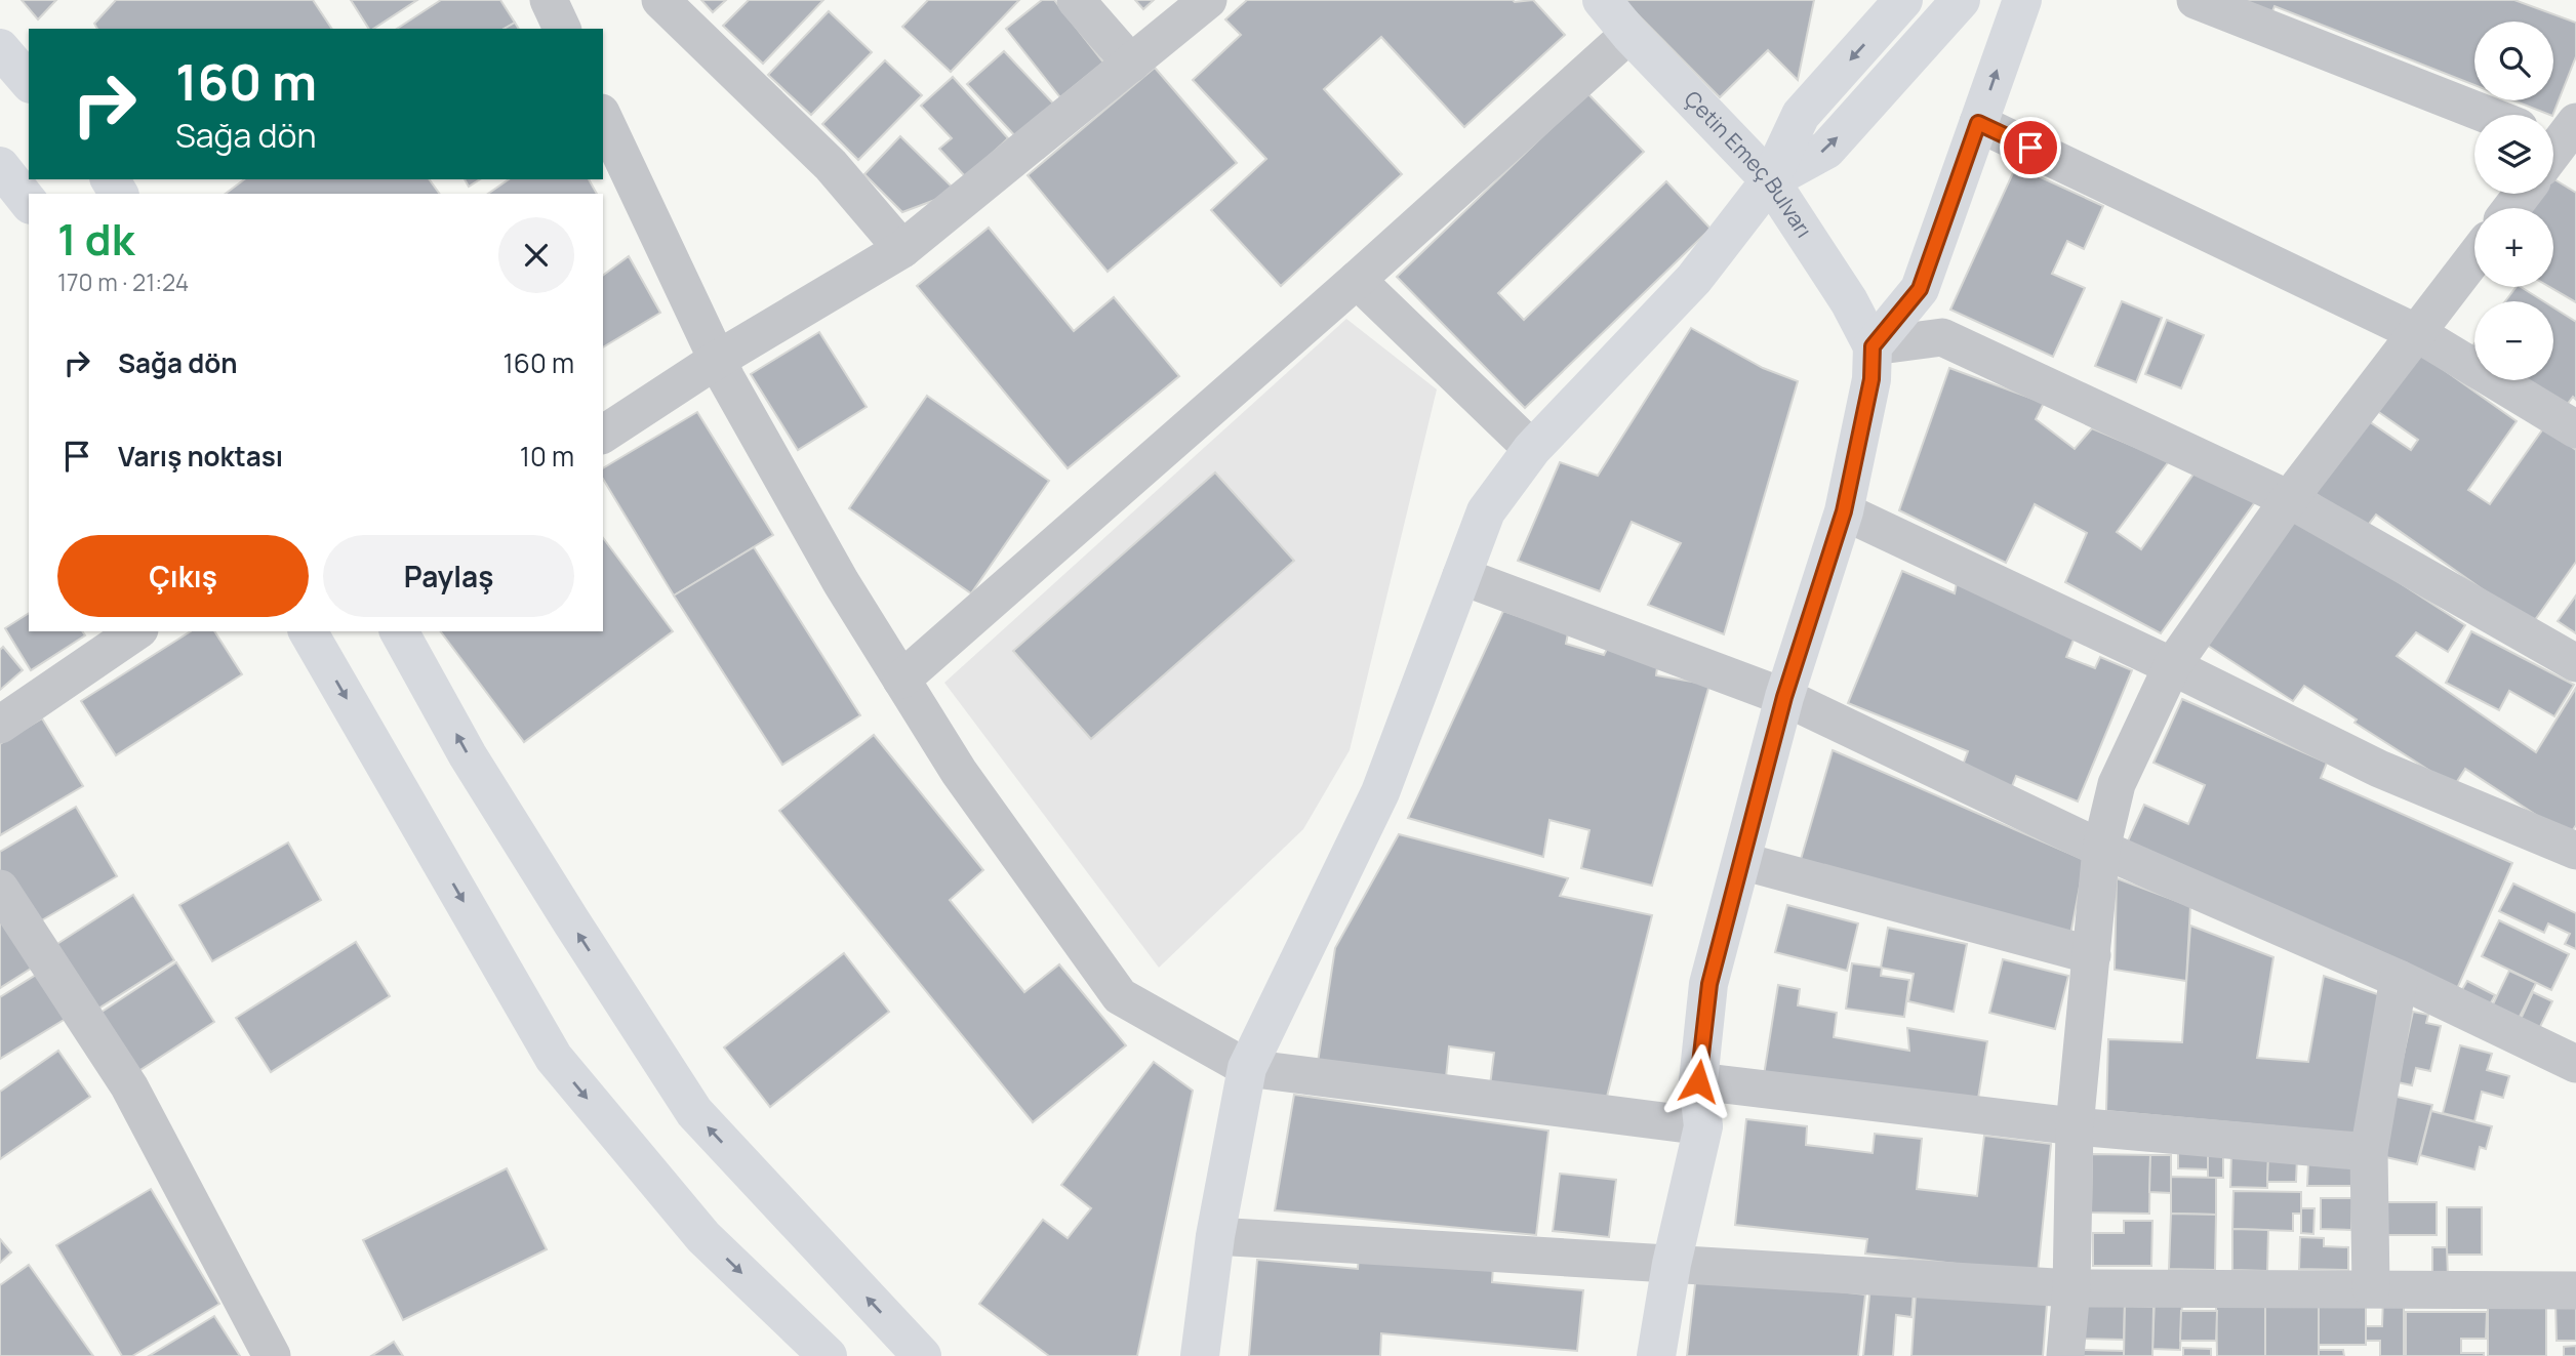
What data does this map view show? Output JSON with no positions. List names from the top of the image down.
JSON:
{
  "streets": {
    "street": ["Çetin Emeç Bulvarı"]
  },
  "page": {
    "map_buttons": ["+", "−"],
    "turn": ["160 m", "Sağa dön"],
    "heading": ["1 dk", "170 m · 21:24"],
    "list": [
      {
        "name": "Sağa dön",
        "value": "160 m"
      },
      {
        "name": "Varış noktası",
        "value": "10 m"
      }
    ],
    "buttons": ["Çıkış", "Paylaş"]
  }
}
